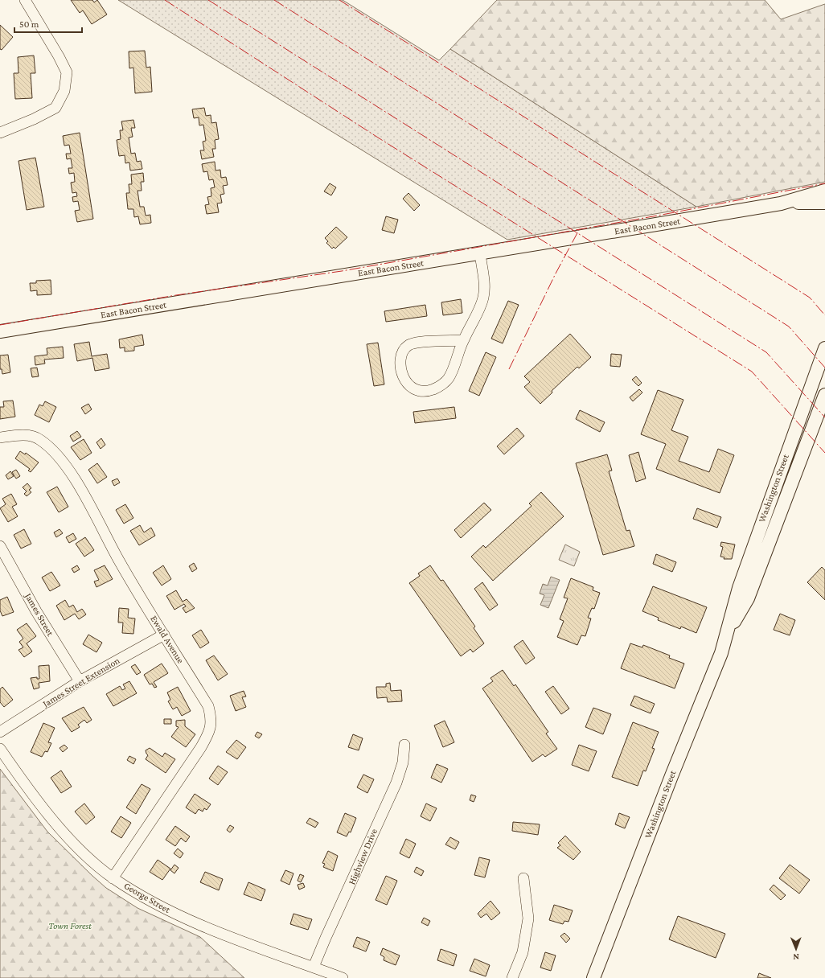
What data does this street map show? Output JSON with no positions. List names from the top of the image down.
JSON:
{
  "streets": {
    "main road": ["East Bacon Street", "Washington Street"],
    "street": [
      "James Street",
      "Ewald Avenue",
      "James Street Extension",
      "Highview Drive",
      "George Street"
    ]
  },
  "crossings": [
    ["James Street", "James Street Extension"],
    ["Ewald Avenue", "James Street Extension"],
    ["Ewald Avenue", "George Street"],
    ["Highview Drive", "George Street"]
  ],
  "parks": ["Town Forest"],
  "scale_bar": "50 m",
  "north": "bottom"
}
